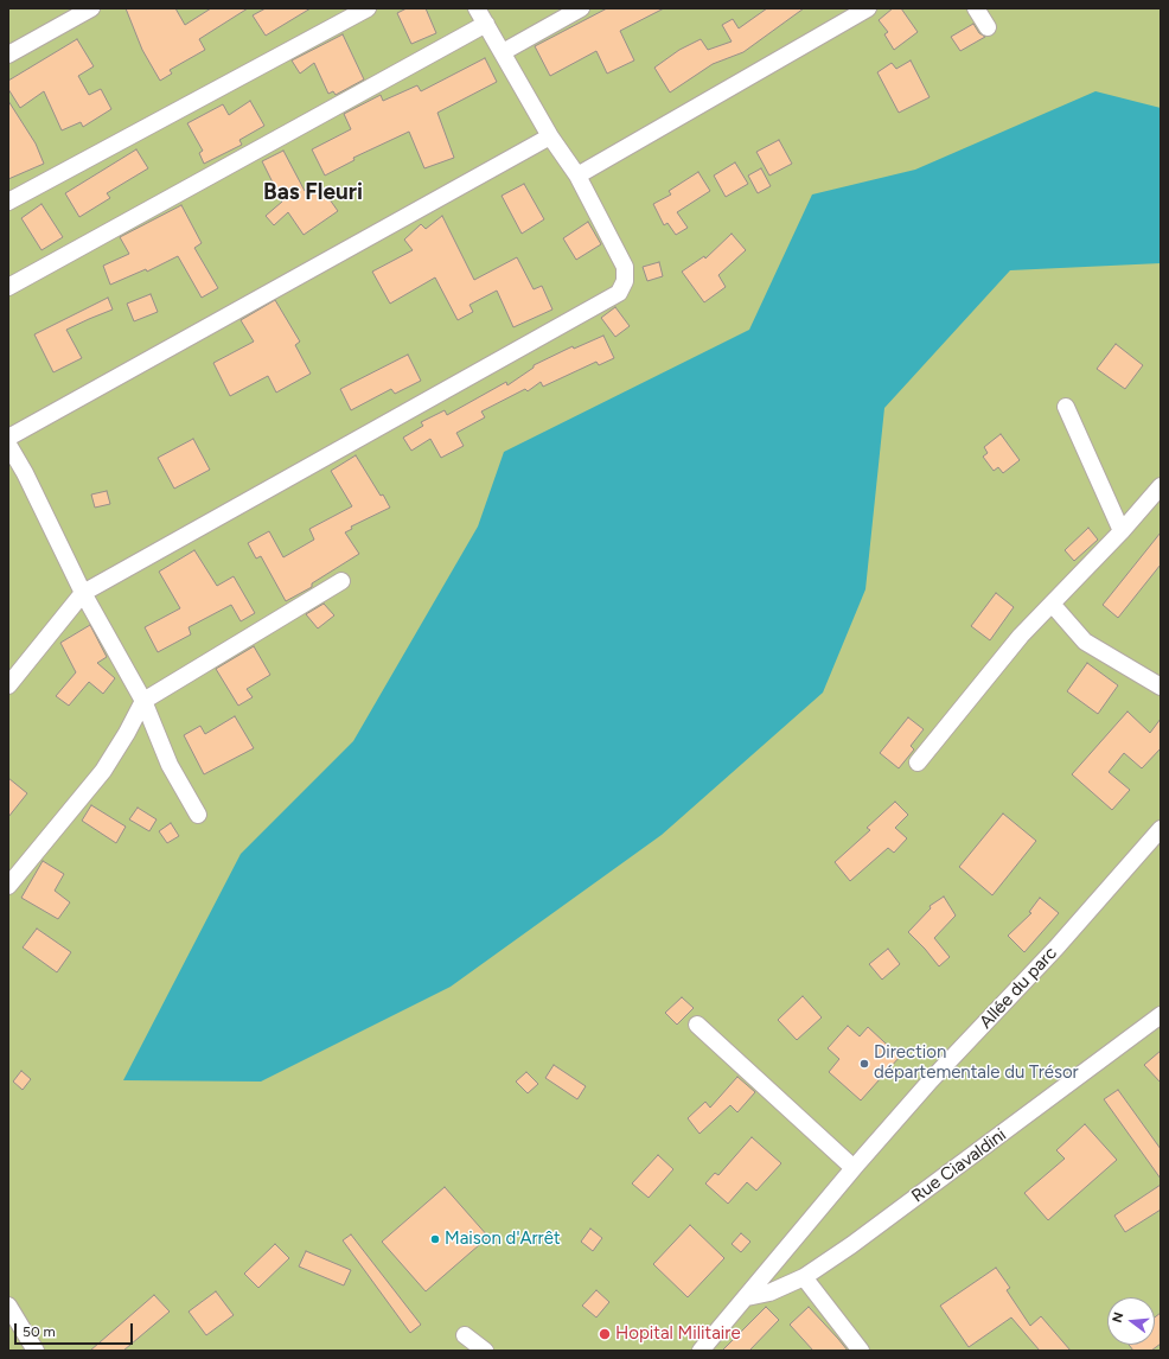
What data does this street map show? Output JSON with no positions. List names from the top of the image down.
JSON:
{
  "streets": {
    "street": ["Allée du parc", "Rue Ciavaldini"]
  },
  "crossings": [
    ["Allée du parc", "Rue Ciavaldini"]
  ],
  "districts": ["Bas Fleuri"],
  "places": ["Direction départementale du Trésor", "Maison d'Arrêt", "Hopital Militaire"],
  "scale_bar": "50 m",
  "north": "left"
}
